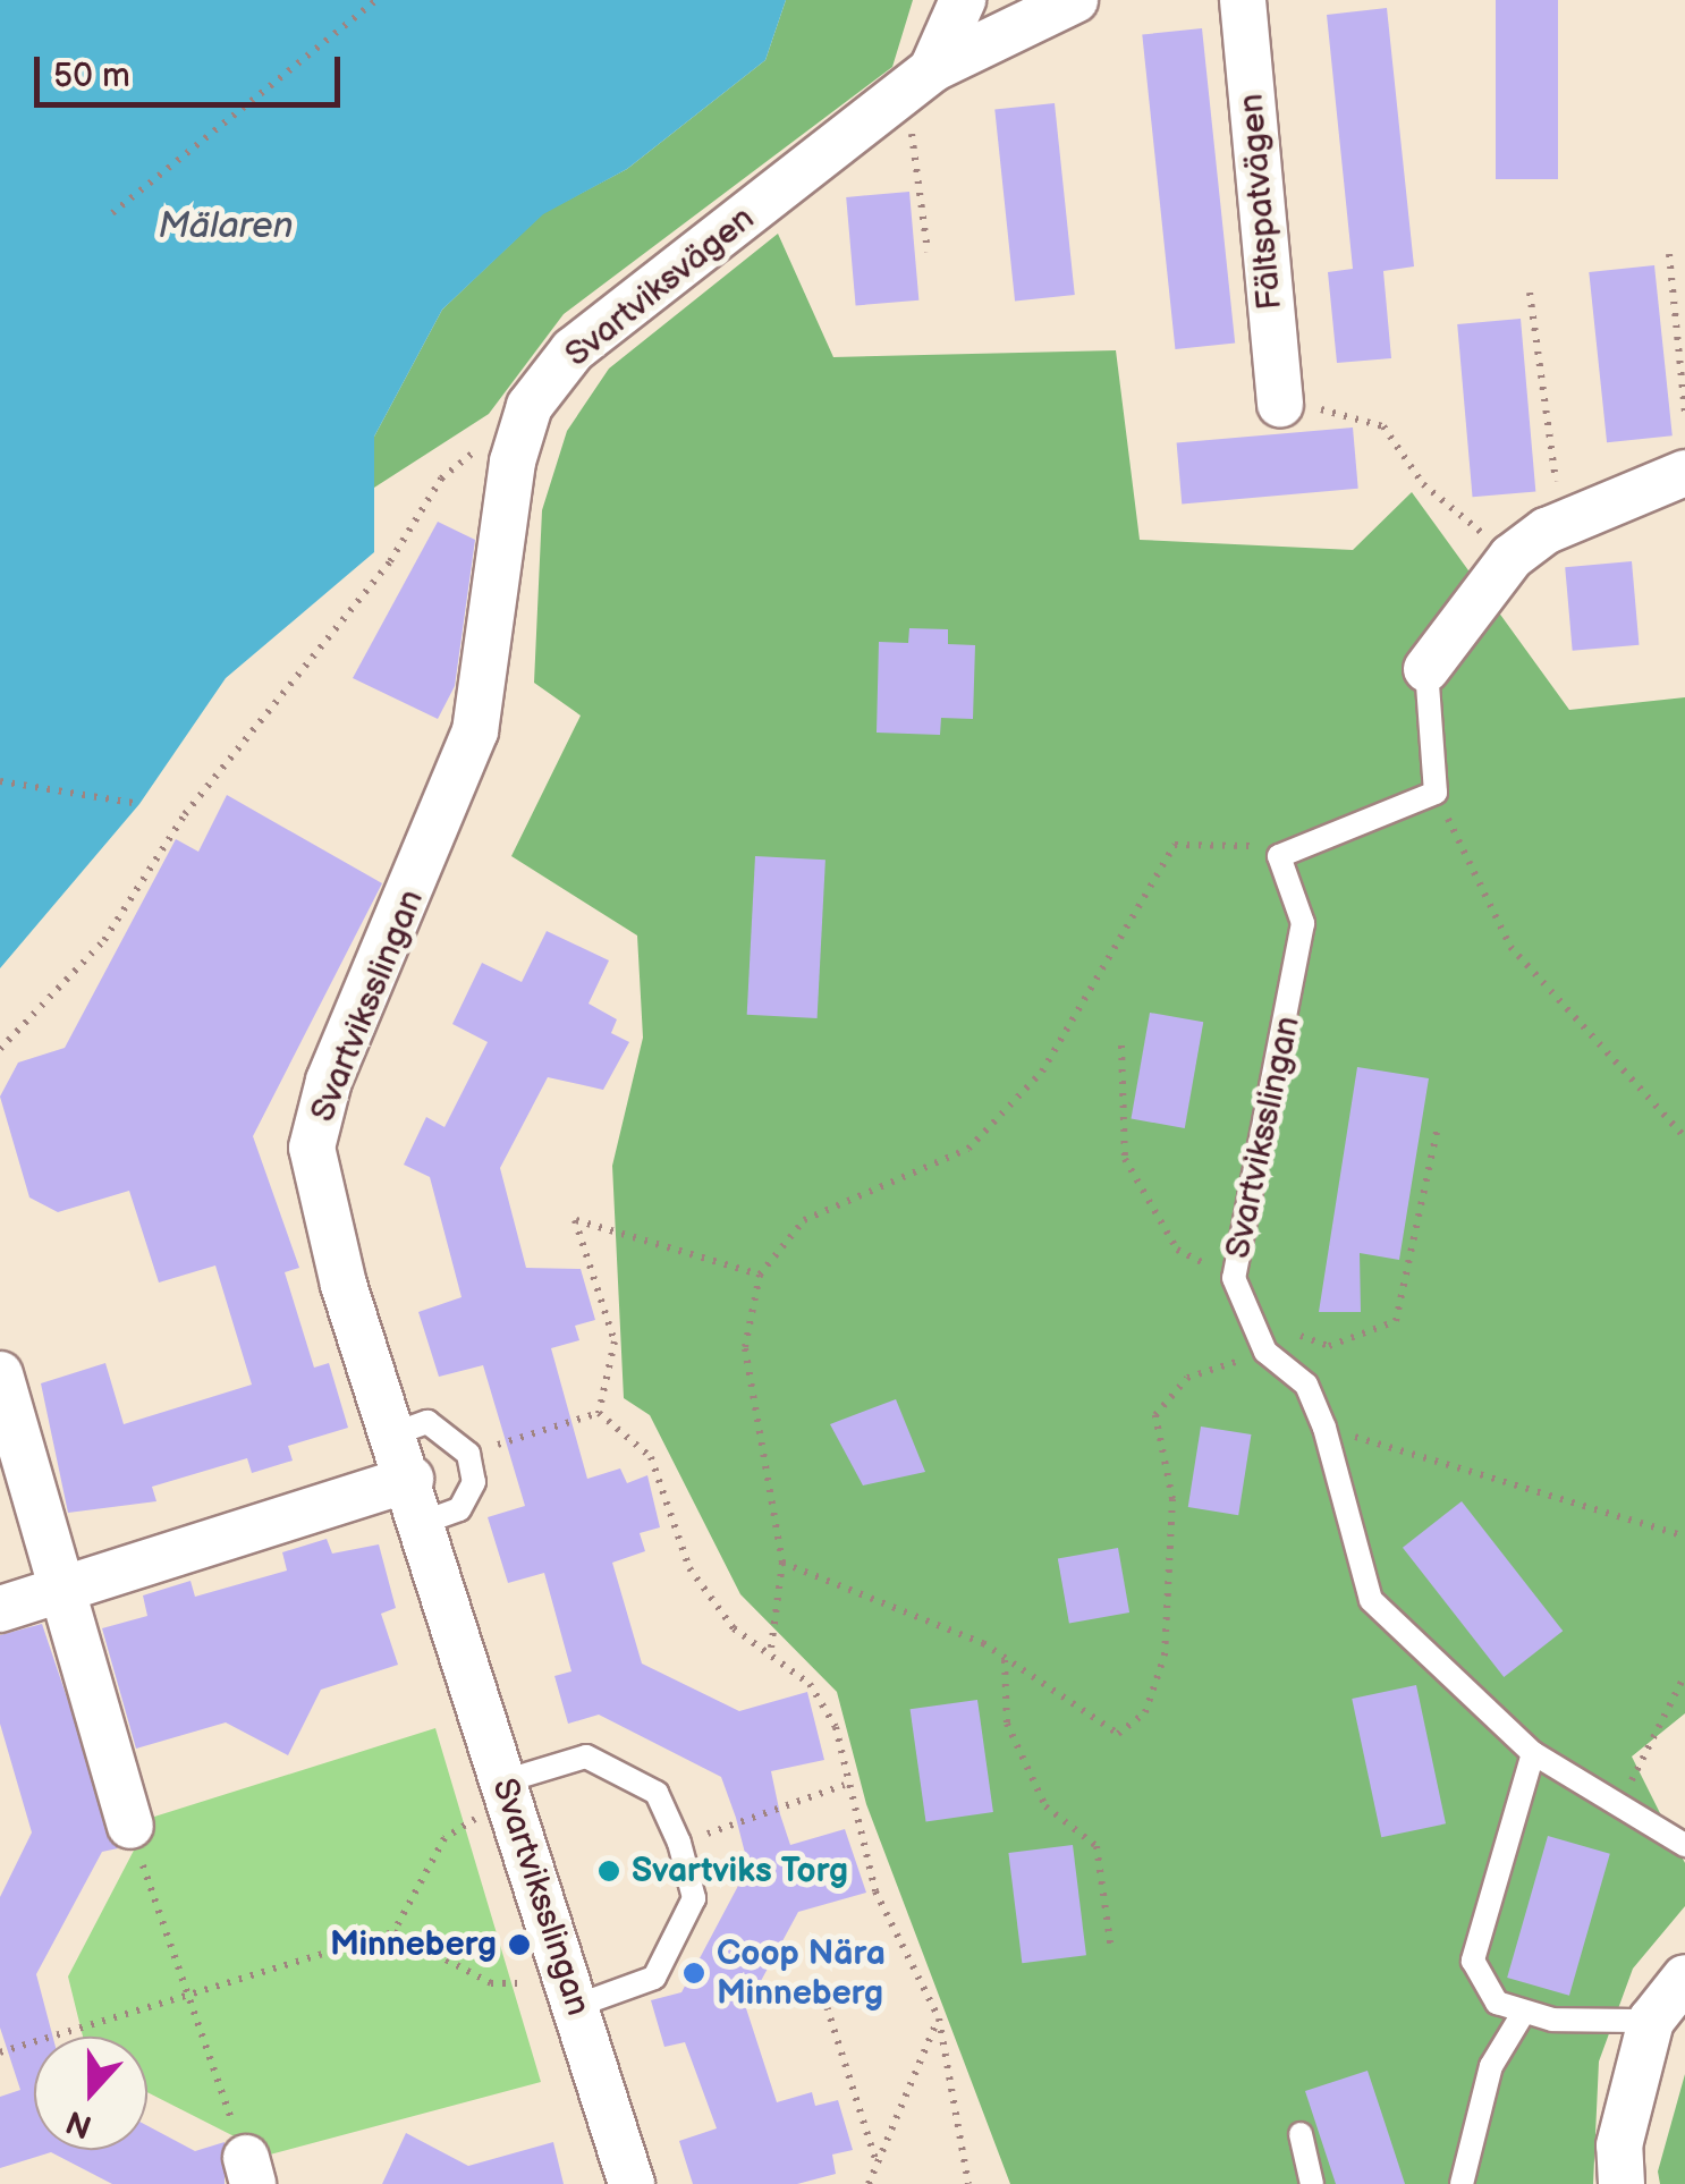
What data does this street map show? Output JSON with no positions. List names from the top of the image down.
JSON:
{
  "streets": {
    "street": ["Fältspatvägen", "Svartviksvägen", "Svartviksslingan"]
  },
  "crossings": [
    ["Svartviksvägen", "Svartviksslingan"]
  ],
  "water": ["Mälaren"],
  "places": ["Svartviks Torg", "Minneberg", "Coop Nära Minneberg"],
  "scale_bar": "50 m",
  "north": "bottom"
}
